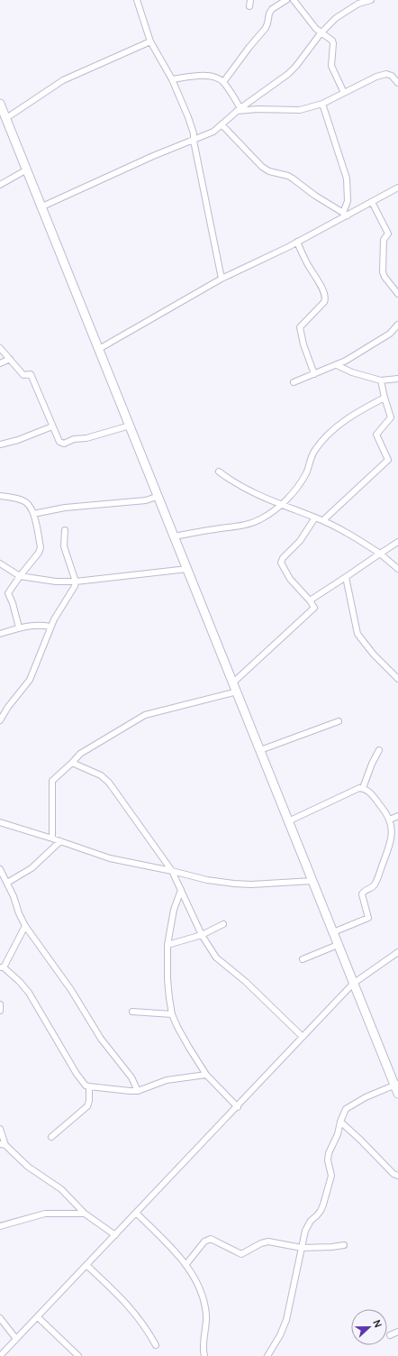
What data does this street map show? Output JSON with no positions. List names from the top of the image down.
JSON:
{
  "north": "right"
}
